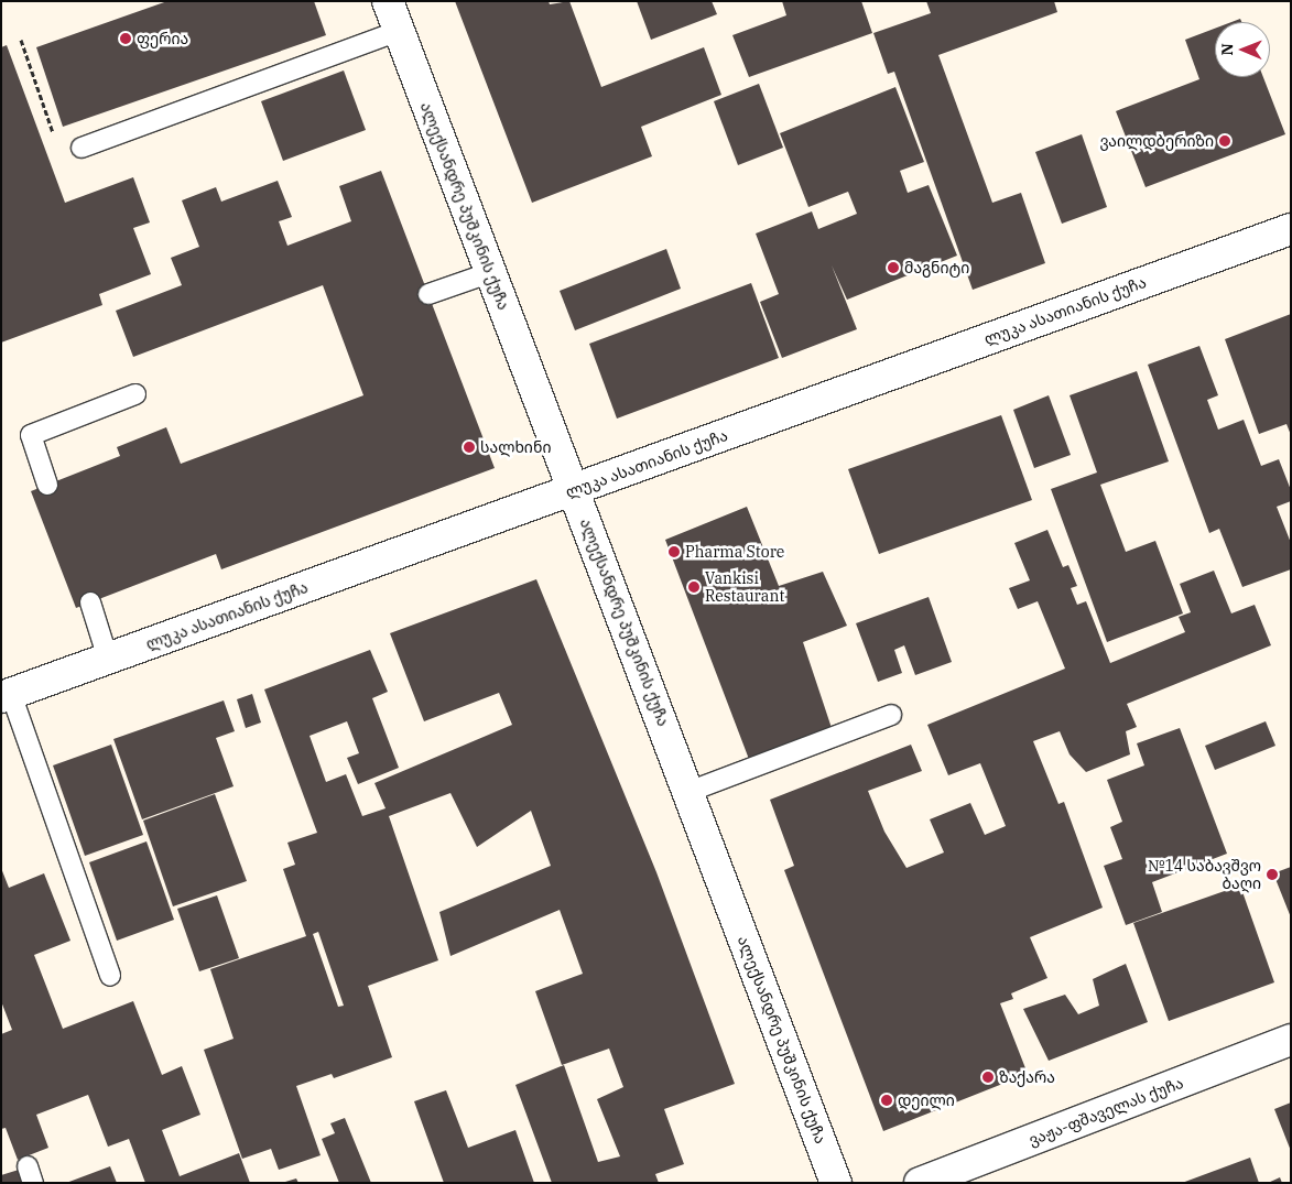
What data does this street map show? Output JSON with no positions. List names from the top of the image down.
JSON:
{
  "streets": {
    "street": ["ალექსანდრე პუშკინის ქუჩა", "ლუკა ასათიანის ქუჩა", "ვაჟა-ფშაველას ქუჩა"]
  },
  "crossings": [
    ["ალექსანდრე პუშკინის ქუჩა", "ლუკა ასათიანის ქუჩა"]
  ],
  "places": [
    "ფერია",
    "ვაილდბერიზი",
    "მაგნიტი",
    "სალხინი",
    "Pharma Store",
    "Vankisi Restaurant",
    "№14 საბავშვო ბაღი",
    "ზაქარა",
    "დეილი"
  ],
  "north": "left"
}
